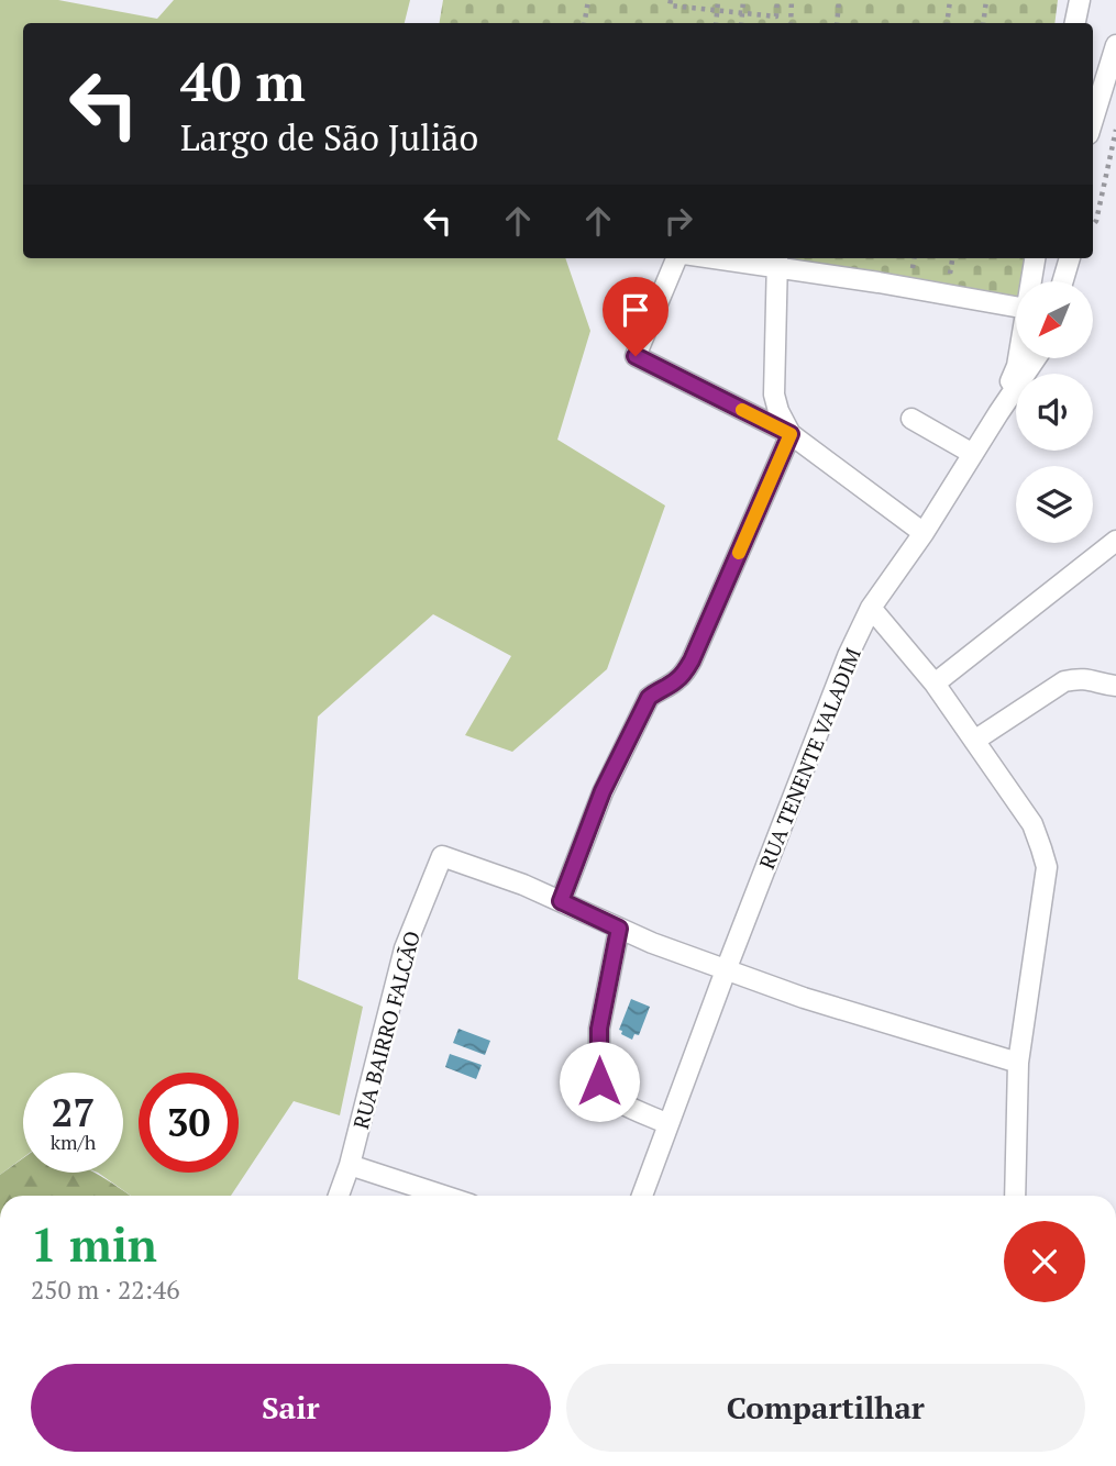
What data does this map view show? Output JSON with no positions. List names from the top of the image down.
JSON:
{
  "streets": {
    "street": ["RUA TENENTE VALADIM", "RUA BAIRRO FALCÃO"]
  },
  "north": "bottom left",
  "page": {
    "turn": ["40 m", "Largo de São Julião"],
    "speed": "27 km/h",
    "limit": "30",
    "heading": ["1 min", "250 m · 22:46"],
    "buttons": ["Sair", "Compartilhar"]
  }
}
